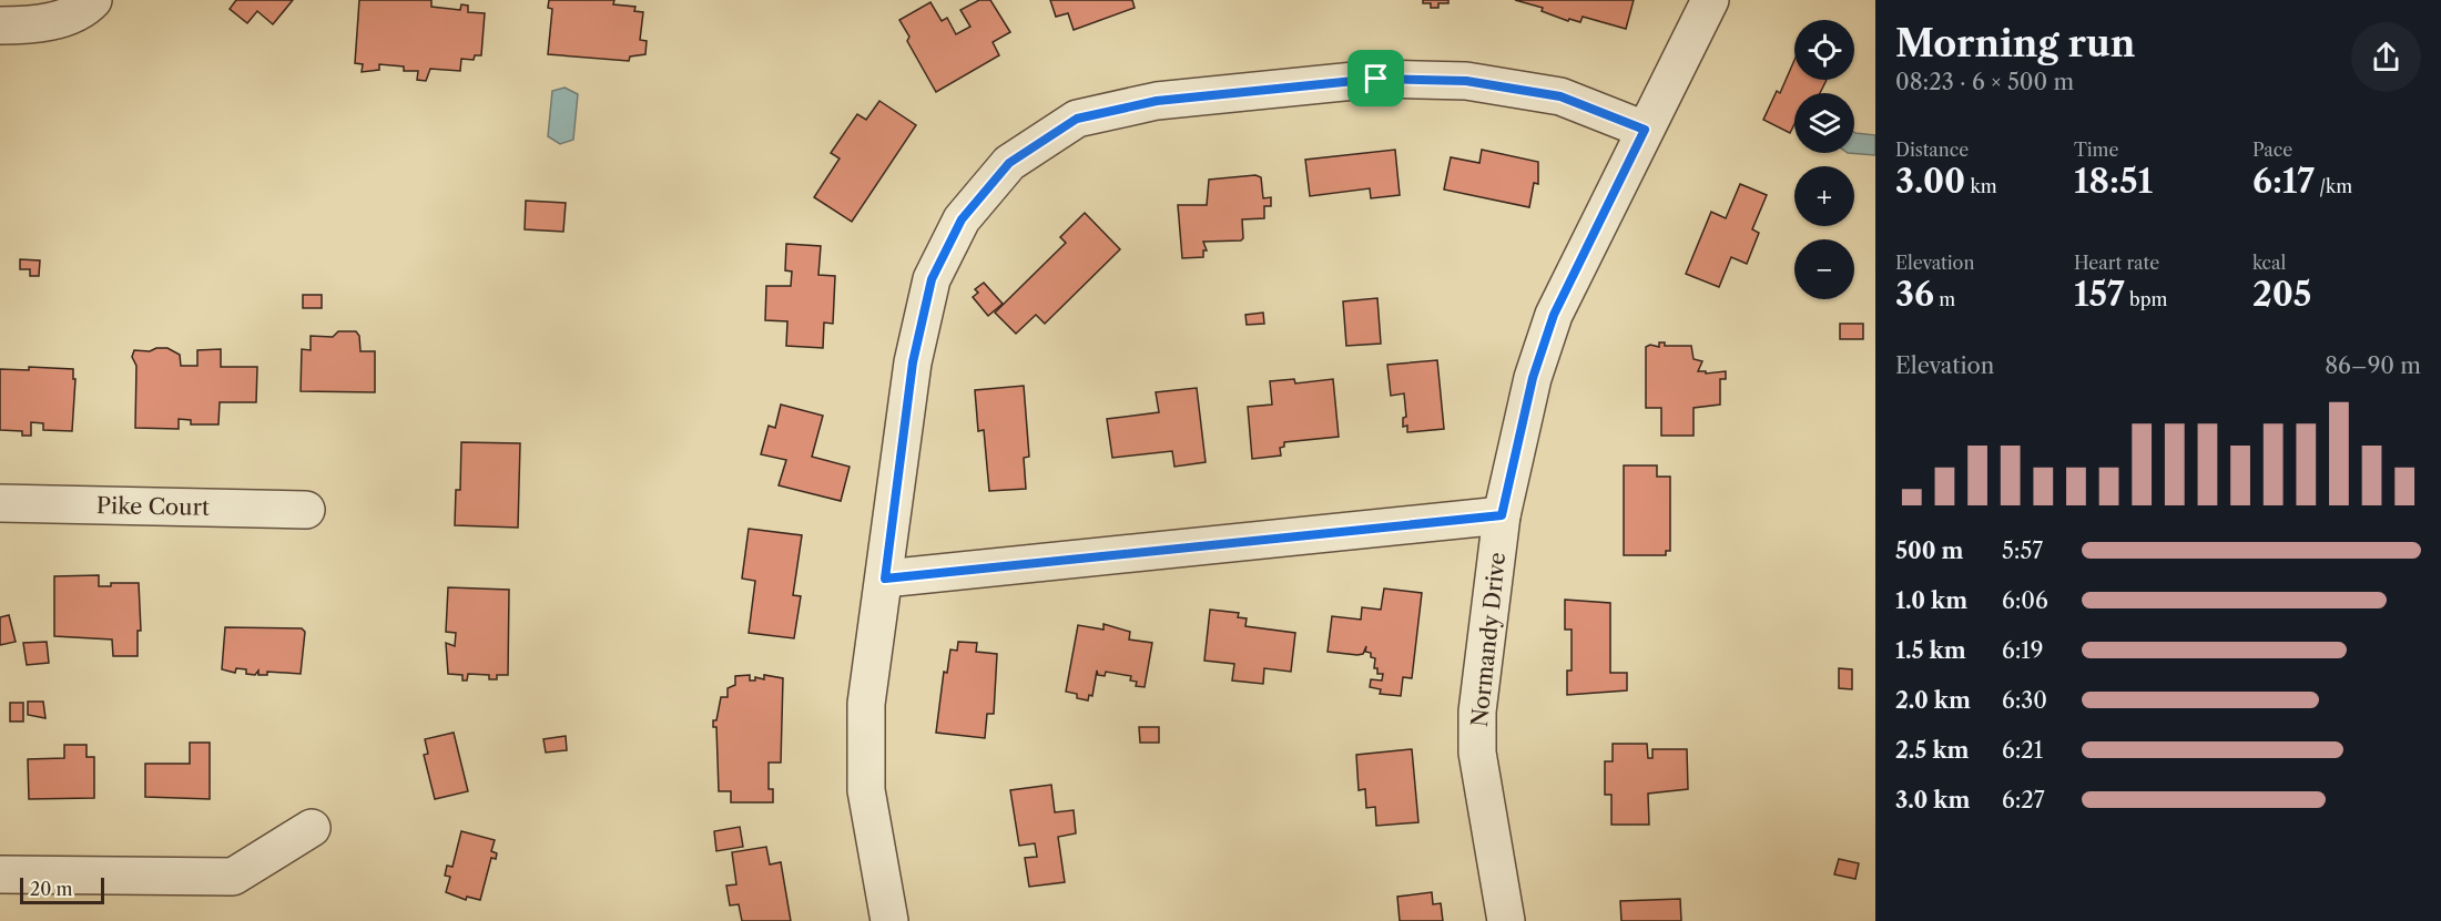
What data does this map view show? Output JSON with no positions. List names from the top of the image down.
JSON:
{
  "streets": {
    "street": ["Pike Court", "Normandy Drive"]
  },
  "scale_bar": "20 m",
  "page": {
    "heading": ["Morning run", "08:23 · 6 × 500 m"],
    "map_buttons": ["+", "−"],
    "stats": [
      ["Distance", "3.00 km"],
      ["Time", "18:51"],
      ["Pace", "6:17 /km"],
      ["Elevation", "36 m"],
      ["Heart rate", "157 bpm"],
      ["kcal", "205"]
    ],
    "chart": ["Elevation", "86–90 m"],
    "list": [
      {
        "name": "500 m",
        "note": "5:57"
      },
      {
        "name": "1.0 km",
        "note": "6:06"
      },
      {
        "name": "1.5 km",
        "note": "6:19"
      },
      {
        "name": "2.0 km",
        "note": "6:30"
      },
      {
        "name": "2.5 km",
        "note": "6:21"
      },
      {
        "name": "3.0 km",
        "note": "6:27"
      }
    ],
    "scale": "20 m"
  }
}
